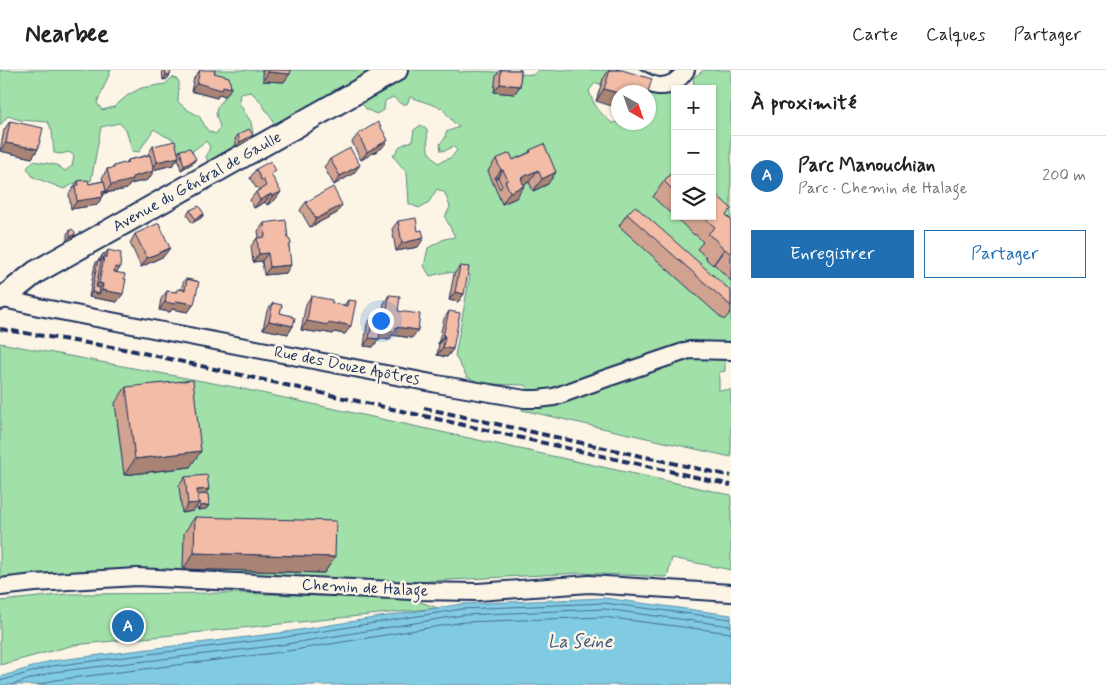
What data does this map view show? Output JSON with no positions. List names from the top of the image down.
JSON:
{
  "streets": {
    "street": ["Avenue du Général de Gaulle", "Rue des Douze Apôtres", "Chemin de Halage"]
  },
  "crossings": [
    ["Avenue du Général de Gaulle", "Rue des Douze Apôtres"]
  ],
  "water": ["La Seine"],
  "north": "bottom right",
  "page": {
    "header": "Nearbee",
    "nav": ["Carte", "Calques", "Partager"],
    "heading": "À proximité",
    "map_buttons": ["+", "−"],
    "list": [
      {
        "mark": "A",
        "name": "Parc Manouchian",
        "note": "Parc · Chemin de Halage",
        "value": "200 m"
      }
    ],
    "buttons": ["Enregistrer", "Partager"],
    "pins": "A"
  }
}
